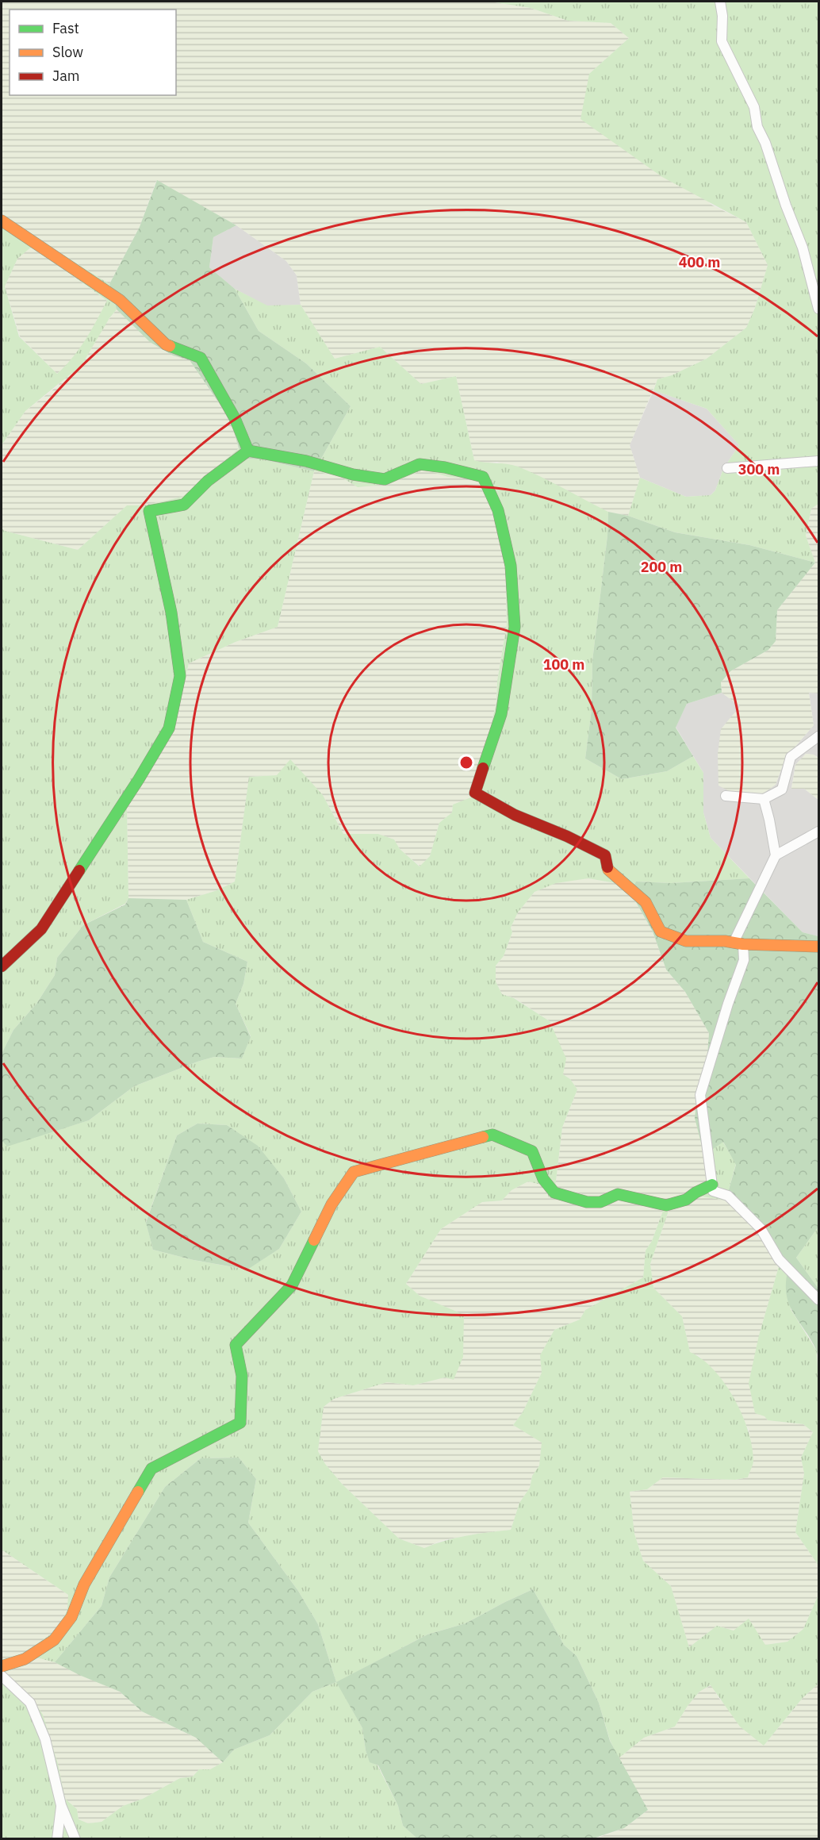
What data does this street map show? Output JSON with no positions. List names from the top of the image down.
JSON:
{
  "legend": ["Fast", "Slow", "Jam"],
  "rings": [
    "400 m",
    "300 m",
    "200 m",
    "100 m"
  ]
}
